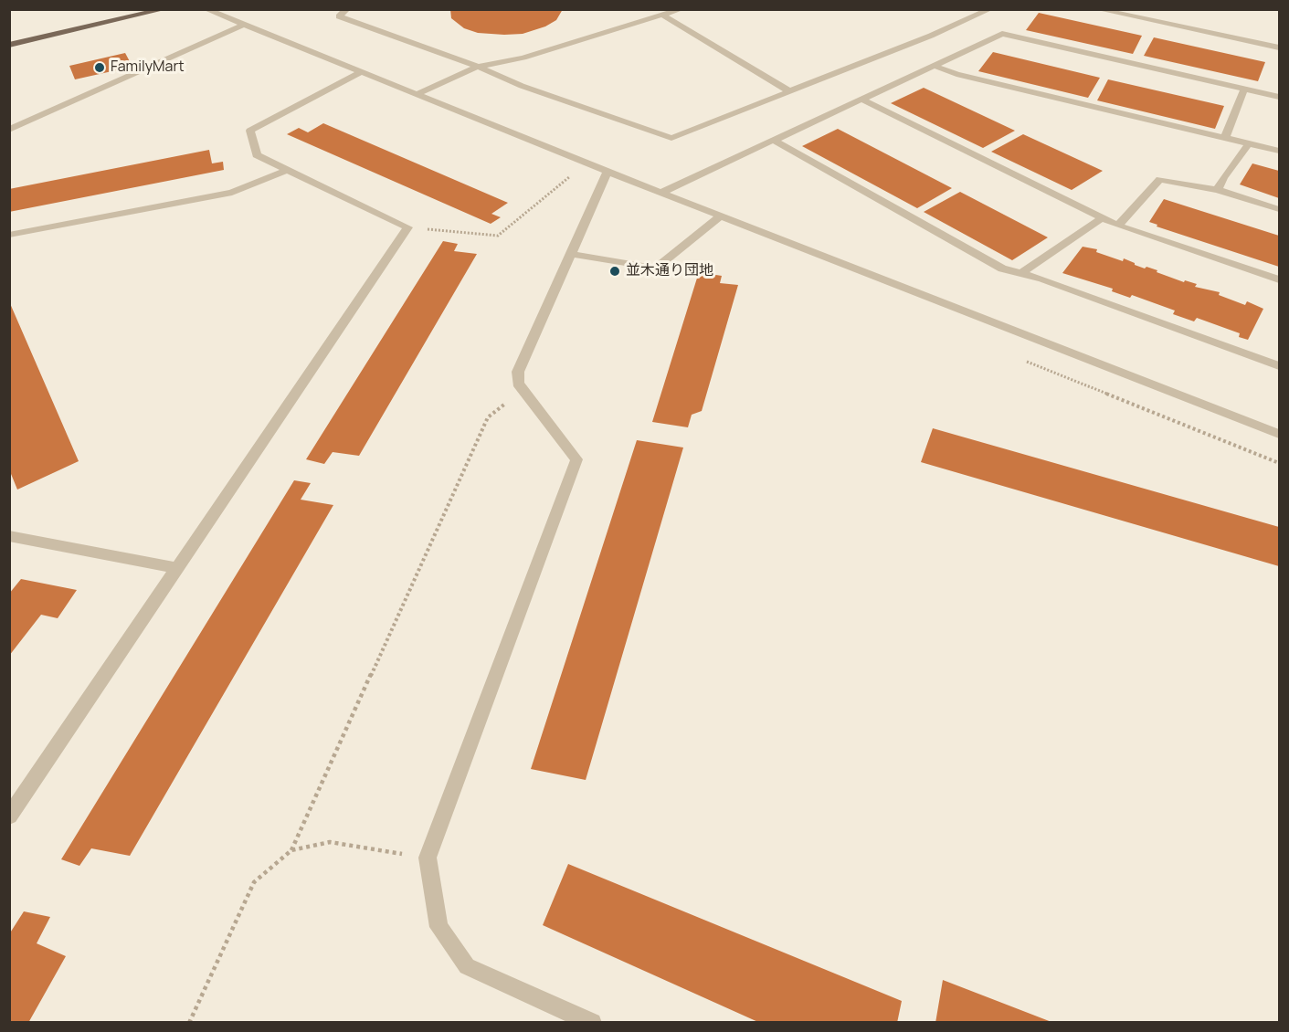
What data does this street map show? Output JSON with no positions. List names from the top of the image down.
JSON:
{
  "places": ["FamilyMart", "並木通り団地"]
}
